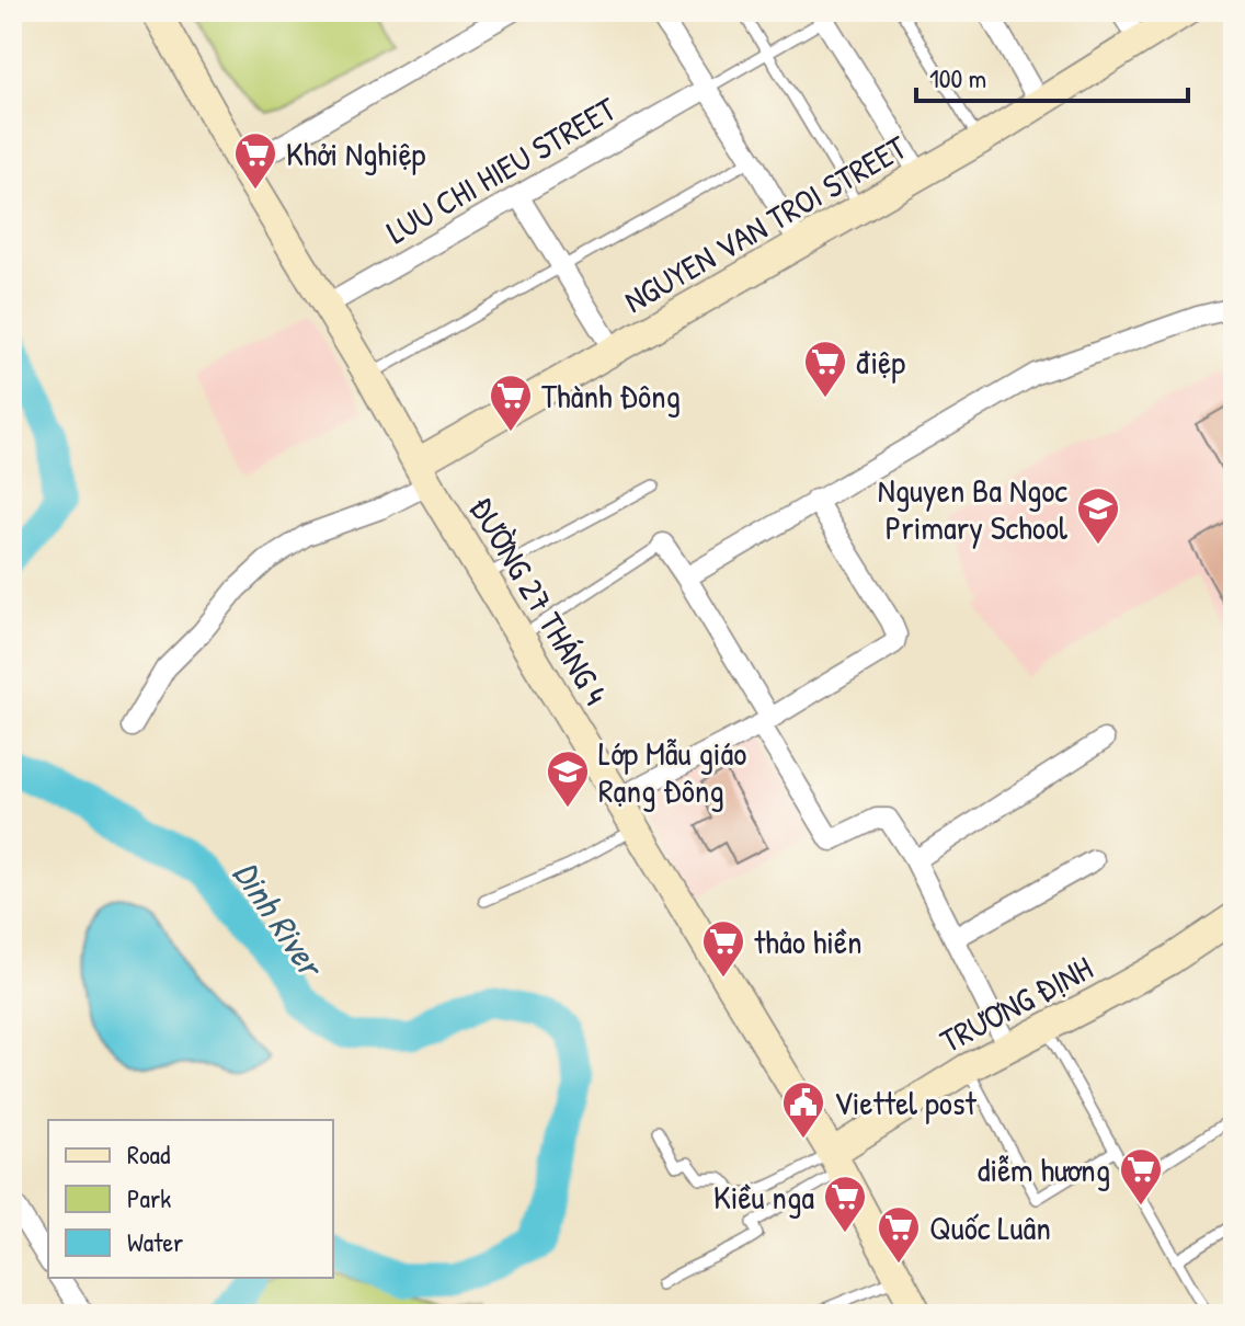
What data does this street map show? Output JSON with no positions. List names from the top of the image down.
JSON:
{
  "streets": {
    "street": [
      "LUU CHI HIEU STREET",
      "NGUYEN VAN TROI STREET",
      "ĐƯỜNG 27 THÁNG 4",
      "TRƯƠNG ĐỊNH"
    ]
  },
  "crossings": [
    ["LUU CHI HIEU STREET", "ĐƯỜNG 27 THÁNG 4"],
    ["NGUYEN VAN TROI STREET", "ĐƯỜNG 27 THÁNG 4"],
    ["ĐƯỜNG 27 THÁNG 4", "TRƯƠNG ĐỊNH"]
  ],
  "water": ["Dinh River"],
  "places": {
    "supermarket": [
      "Khởi Nghiệp",
      "điệp",
      "Thành Đông",
      "thảo hiền",
      "diễm hương",
      "Kiều nga",
      "Quốc Luân"
    ],
    "school or university": ["Nguyen Ba Ngoc Primary School", "Lớp Mẫu giáo Rạng Đông"],
    "public building": ["Viettel post"]
  },
  "legend": ["Road", "Park", "Water"],
  "scale_bar": "100 m"
}
